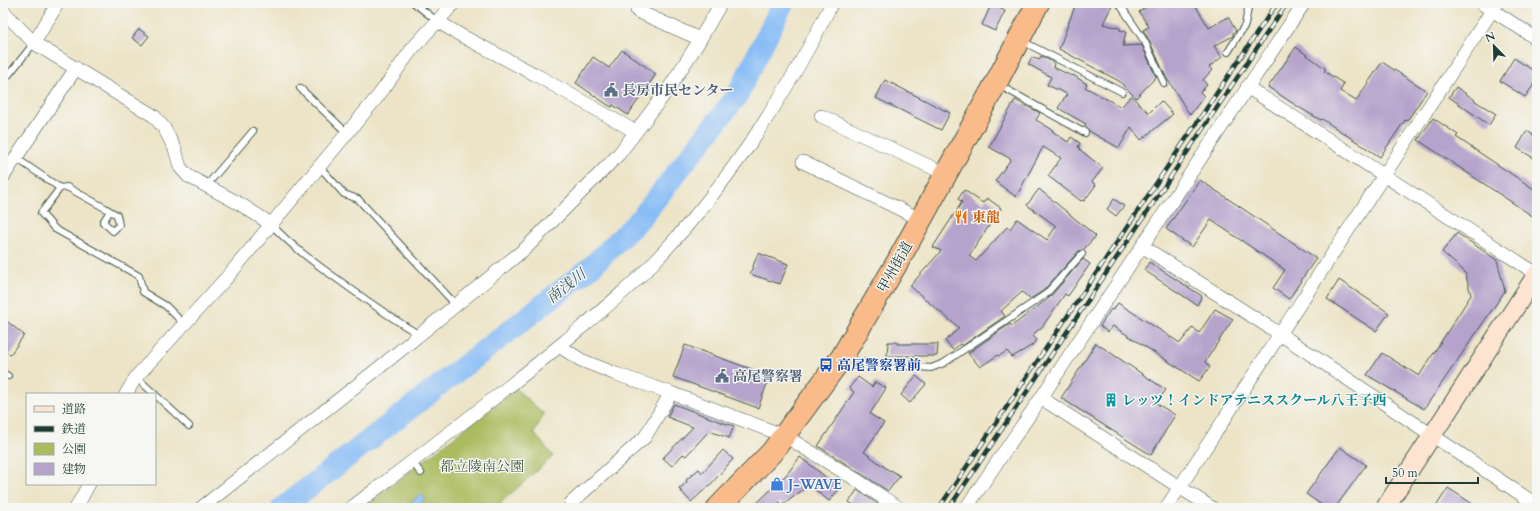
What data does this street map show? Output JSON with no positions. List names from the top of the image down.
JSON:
{
  "streets": {
    "highway": ["甲州街道"]
  },
  "water": ["南浅川"],
  "parks": ["都立陵南公園"],
  "places": {
    "public building": ["長房市民センター", "高尾警察署"],
    "restaurant": ["東龍"],
    "bus stop": ["高尾警察署前"],
    "building": ["レッツ！インドアテニススクール八王子西"],
    "shop": ["J-WAVE"]
  },
  "legend": [
    "道路",
    "鉄道",
    "公園",
    "建物"
  ],
  "scale_bar": "50 m",
  "north": "top left"
}
